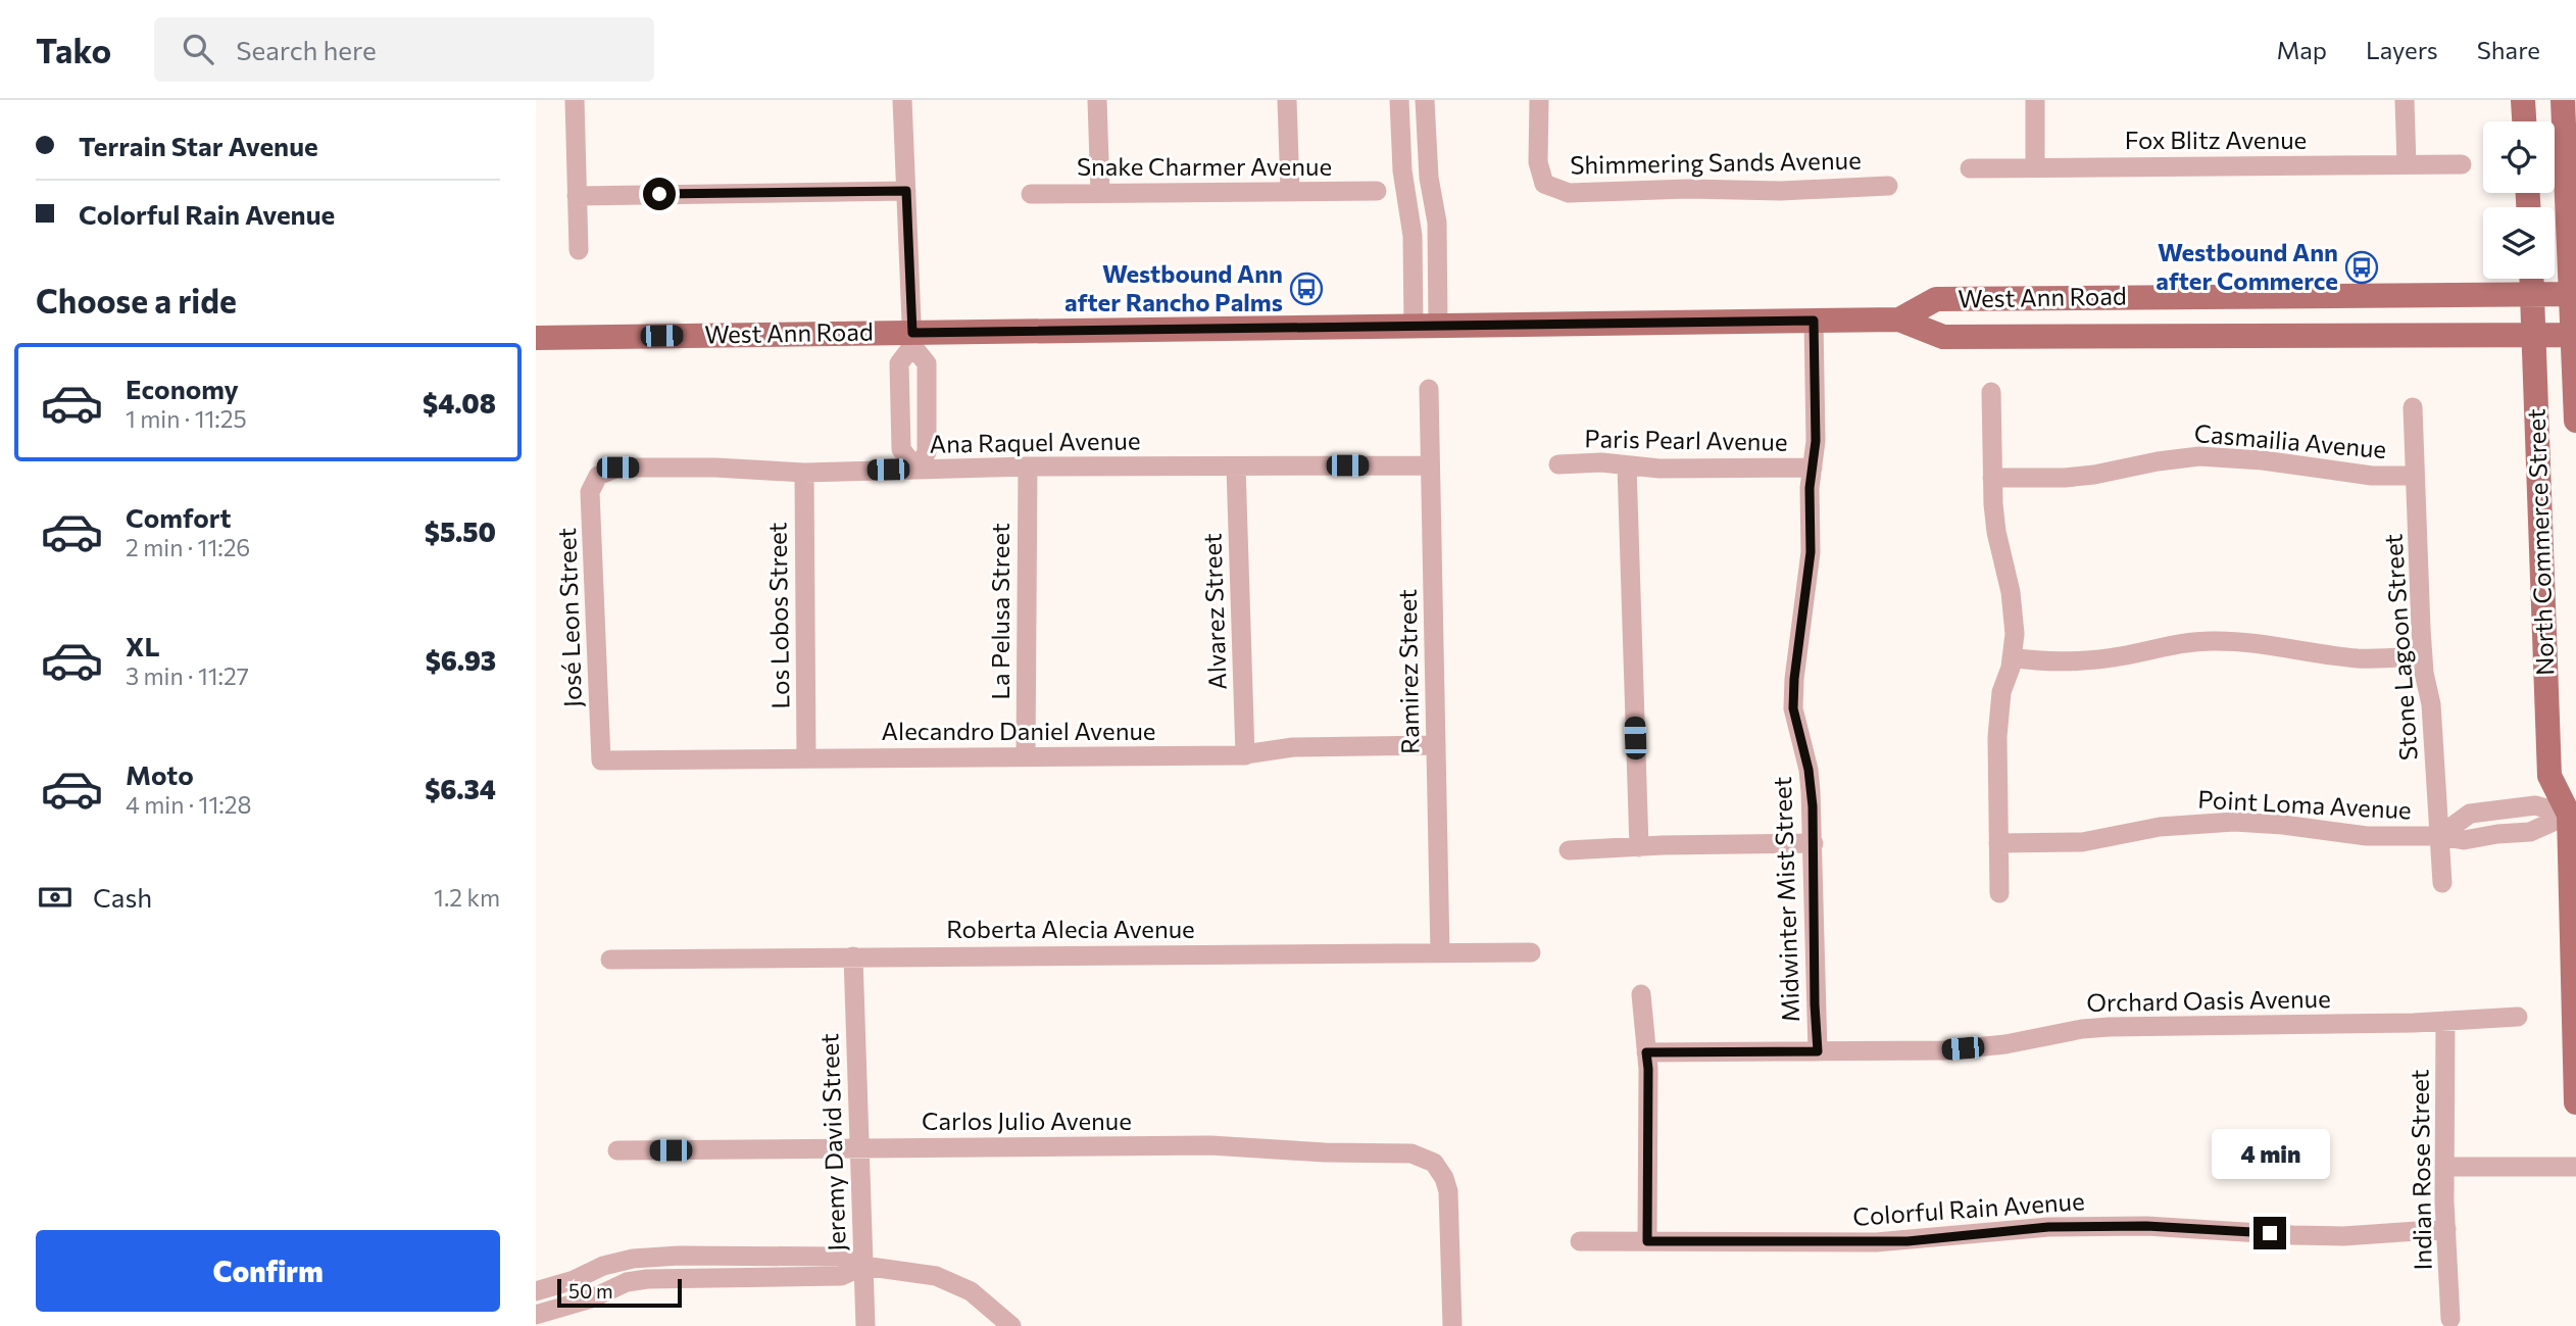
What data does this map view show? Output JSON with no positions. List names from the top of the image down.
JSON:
{
  "streets": {
    "main road": ["West Ann Road", "North Commerce Street"],
    "street": [
      "Fox Blitz Avenue",
      "Shimmering Sands Avenue",
      "Snake Charmer Avenue",
      "Paris Pearl Avenue",
      "Casmailia Avenue",
      "Ana Raquel Avenue",
      "La Pelusa Street",
      "Alvarez Street",
      "Los Lobos Street",
      "José Leon Street",
      "Stone Lagoon Street",
      "Ramirez Street",
      "Alecandro Daniel Avenue",
      "Point Loma Avenue",
      "Midwinter Mist Street",
      "Roberta Alecia Avenue",
      "Orchard Oasis Avenue",
      "Carlos Julio Avenue",
      "Jeremy David Street",
      "Indian Rose Street",
      "Colorful Rain Avenue"
    ]
  },
  "crossings": [
    ["West Ann Road", "North Commerce Street"],
    ["West Ann Road", "Midwinter Mist Street"],
    ["Paris Pearl Avenue", "Midwinter Mist Street"],
    ["Casmailia Avenue", "Stone Lagoon Street"],
    ["Ana Raquel Avenue", "La Pelusa Street"],
    ["Ana Raquel Avenue", "Alvarez Street"],
    ["Ana Raquel Avenue", "Los Lobos Street"],
    ["Ana Raquel Avenue", "José Leon Street"],
    ["Ana Raquel Avenue", "Ramirez Street"],
    ["North Commerce Street", "Point Loma Avenue"],
    ["La Pelusa Street", "Alecandro Daniel Avenue"],
    ["Alvarez Street", "Alecandro Daniel Avenue"],
    ["Los Lobos Street", "Alecandro Daniel Avenue"],
    ["José Leon Street", "Alecandro Daniel Avenue"],
    ["Stone Lagoon Street", "Point Loma Avenue"],
    ["Ramirez Street", "Alecandro Daniel Avenue"],
    ["Ramirez Street", "Roberta Alecia Avenue"],
    ["Midwinter Mist Street", "Orchard Oasis Avenue"],
    ["Roberta Alecia Avenue", "Jeremy David Street"],
    ["Orchard Oasis Avenue", "Indian Rose Street"],
    ["Carlos Julio Avenue", "Jeremy David Street"],
    ["Indian Rose Street", "Colorful Rain Avenue"]
  ],
  "places": {
    "bus stop": ["Westbound Ann after Commerce", "Westbound Ann after Rancho Palms"]
  },
  "scale_bar": "50 m",
  "page": {
    "header": "Tako",
    "search": "Search here",
    "nav": ["Map", "Layers", "Share"],
    "banner": ["Terrain Star Avenue", "Colorful Rain Avenue"],
    "heading": "Choose a ride",
    "list": [
      {
        "name": "Economy",
        "note": "1 min · 11:25",
        "value": "$4.08"
      },
      {
        "name": "Comfort",
        "note": "2 min · 11:26",
        "value": "$5.50"
      },
      {
        "name": "XL",
        "note": "3 min · 11:27",
        "value": "$6.93"
      },
      {
        "name": "Moto",
        "note": "4 min · 11:28",
        "value": "$6.34"
      }
    ],
    "pay": ["Cash", "1.2 km"],
    "bubble": "4 min",
    "buttons": "Confirm",
    "scale": "50 m"
  }
}
